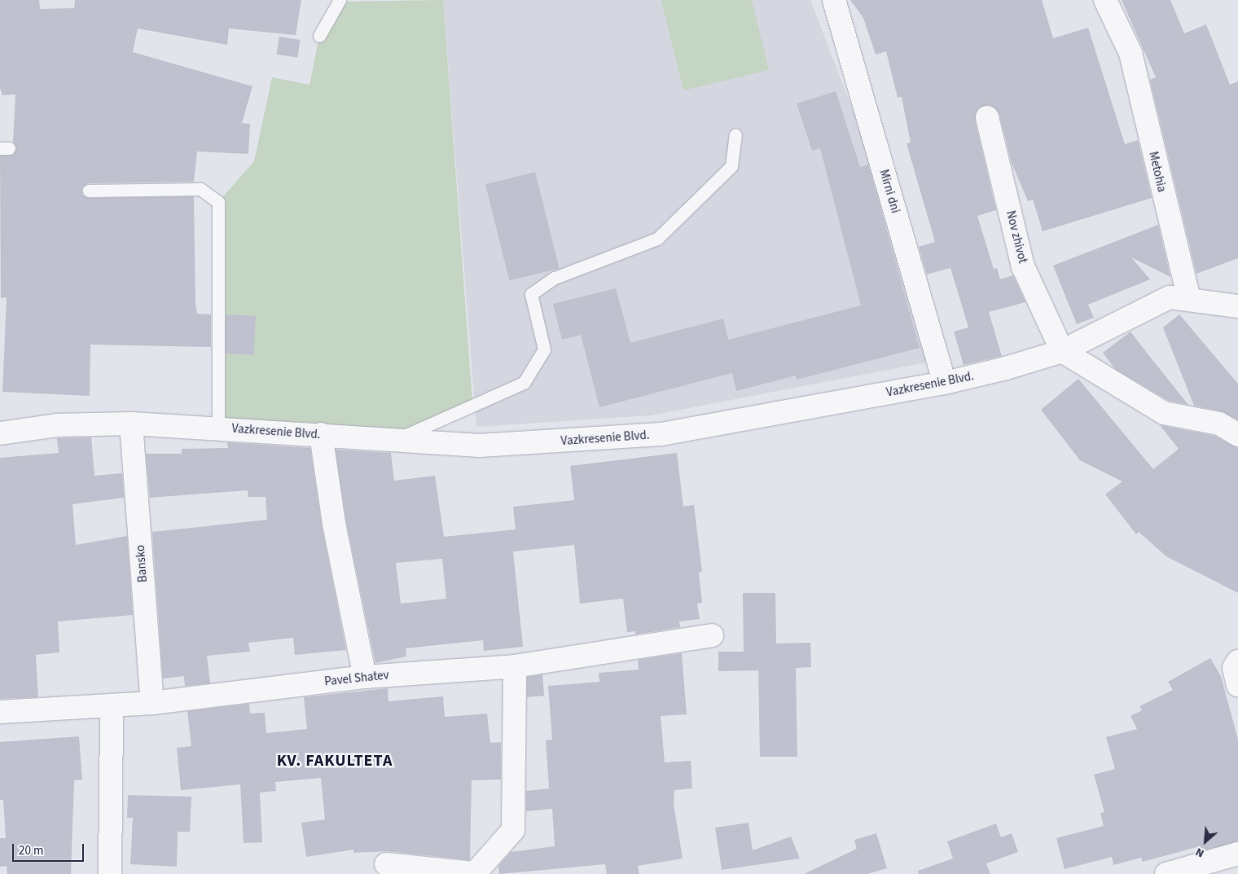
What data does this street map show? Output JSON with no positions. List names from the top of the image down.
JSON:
{
  "streets": {
    "street": [
      "Metohia",
      "Mirni dni",
      "Nov zhivot",
      "Vazkresenie Blvd.",
      "Bansko",
      "Pavel Shatev"
    ]
  },
  "crossings": [
    ["Metohia", "Vazkresenie Blvd."],
    ["Mirni dni", "Vazkresenie Blvd."],
    ["Nov zhivot", "Vazkresenie Blvd."],
    ["Vazkresenie Blvd.", "Bansko"],
    ["Bansko", "Pavel Shatev"]
  ],
  "districts": ["KV. FAKULTETA"],
  "scale_bar": "20 m",
  "north": "bottom left"
}
